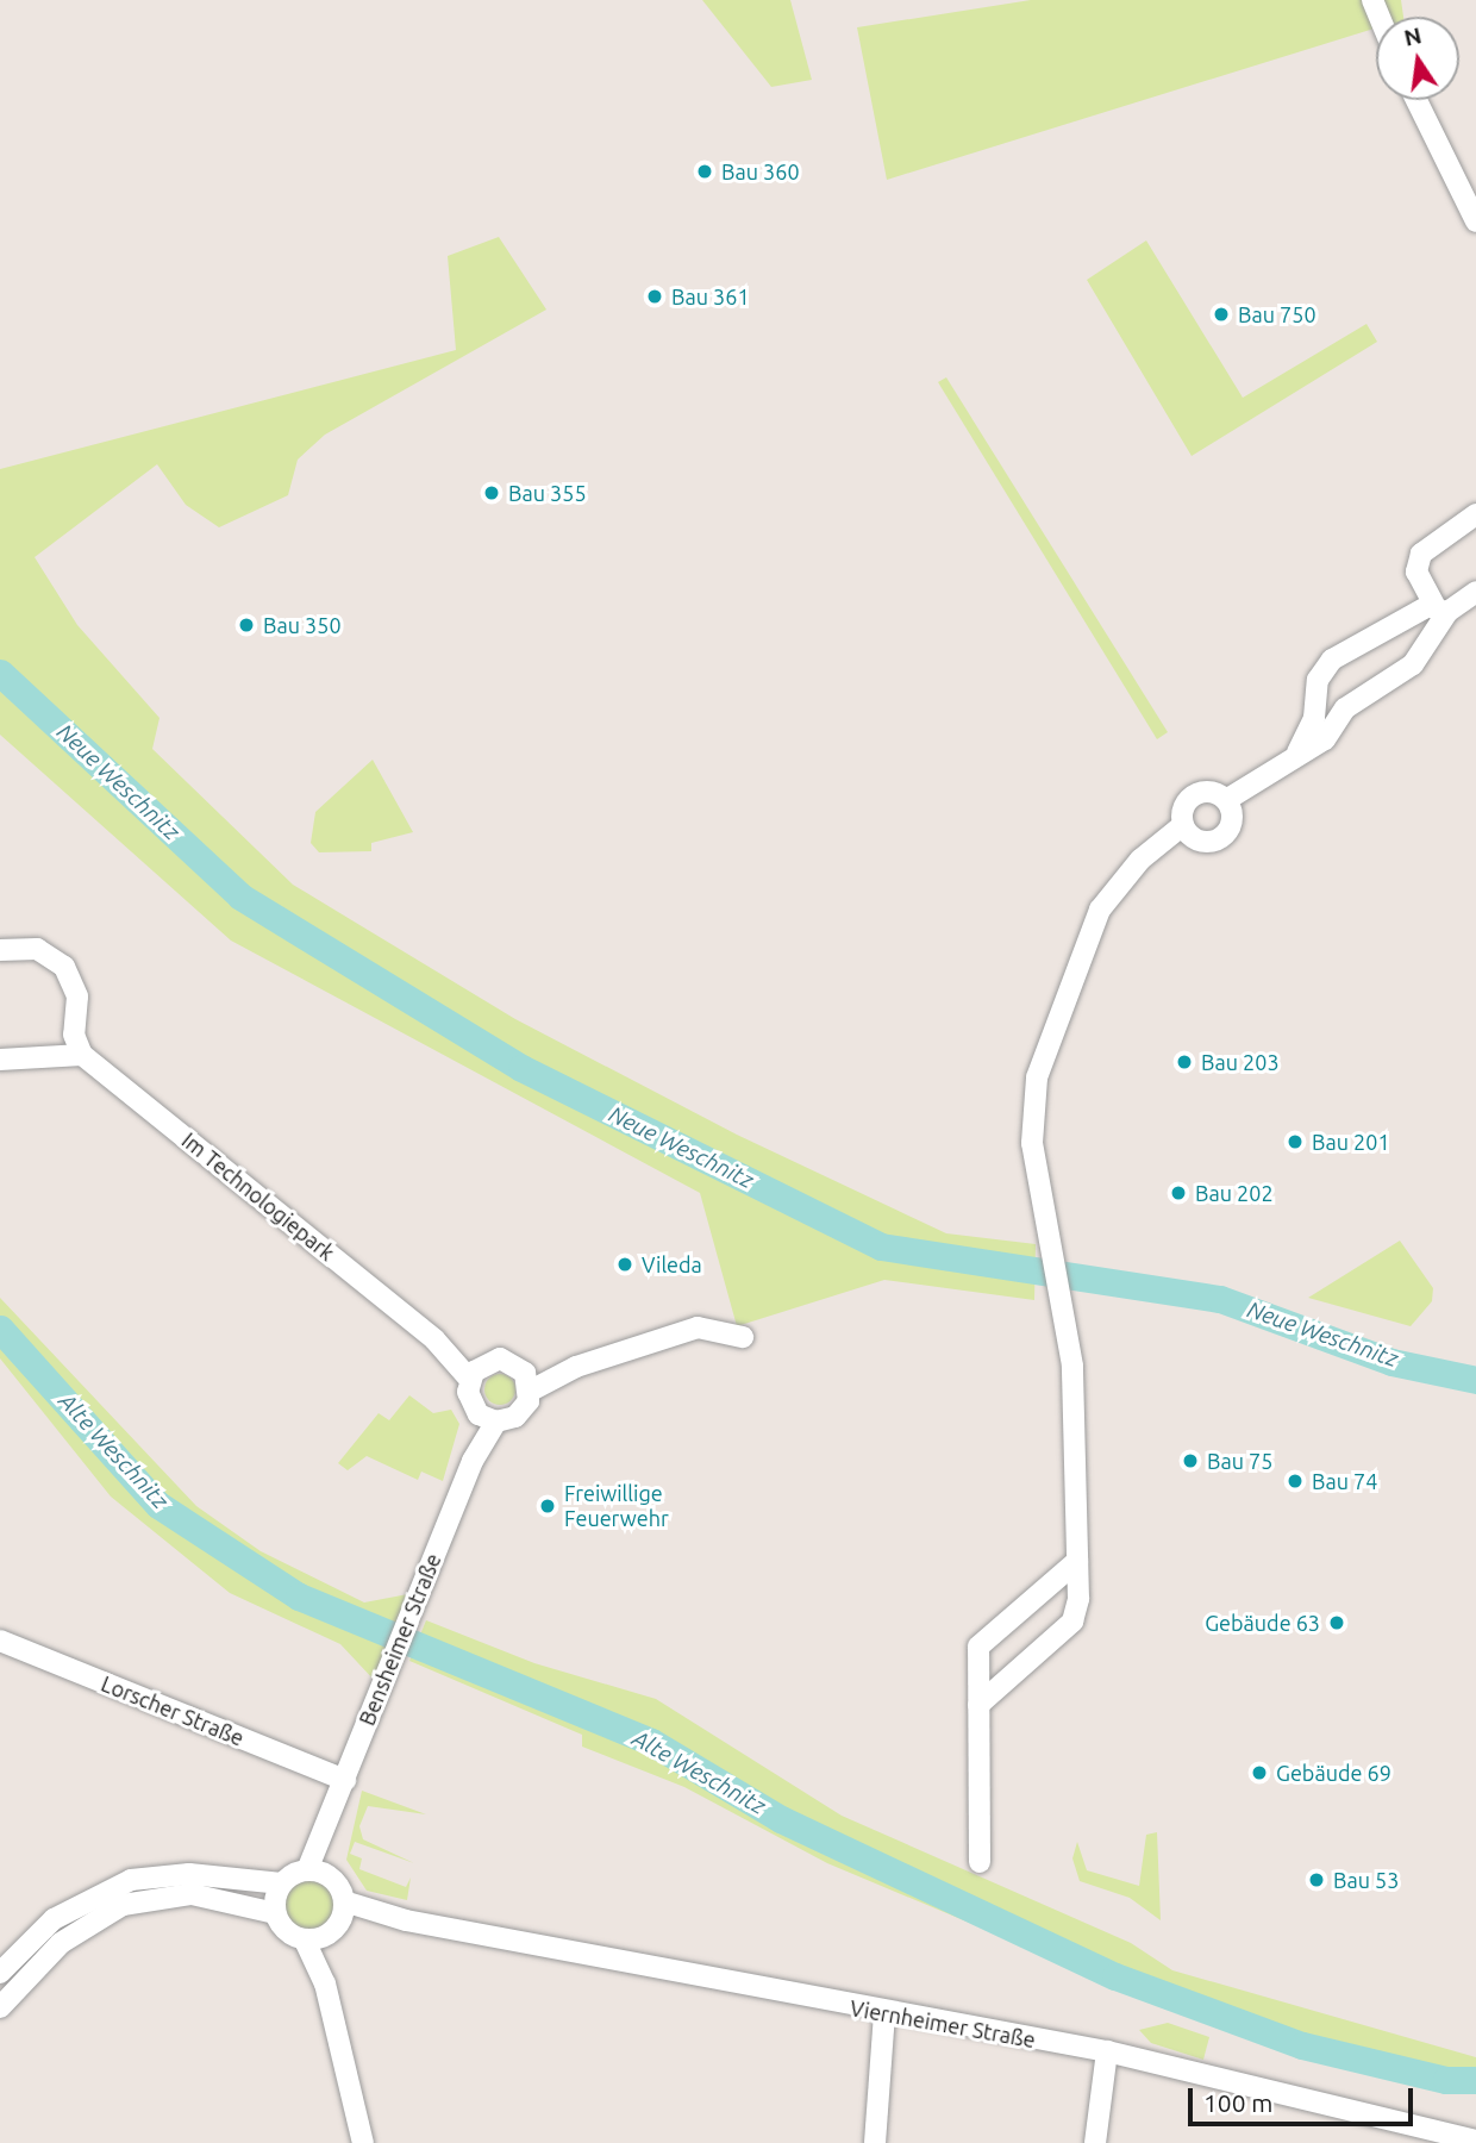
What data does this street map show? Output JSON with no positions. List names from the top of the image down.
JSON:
{
  "streets": {
    "street": [
      "Im Technologiepark",
      "Bensheimer Straße",
      "Lorscher Straße",
      "Viernheimer Straße"
    ]
  },
  "crossings": [
    ["Bensheimer Straße", "Lorscher Straße"]
  ],
  "water": ["Neue Weschnitz", "Alte Weschnitz"],
  "places": [
    "Bau 360",
    "Bau 361",
    "Bau 750",
    "Bau 355",
    "Bau 350",
    "Bau 203",
    "Bau 201",
    "Bau 202",
    "Vileda",
    "Bau 75",
    "Bau 74",
    "Freiwillige Feuerwehr",
    "Gebäude 63",
    "Gebäude 69",
    "Bau 53"
  ],
  "scale_bar": "100 m",
  "north": "top"
}
